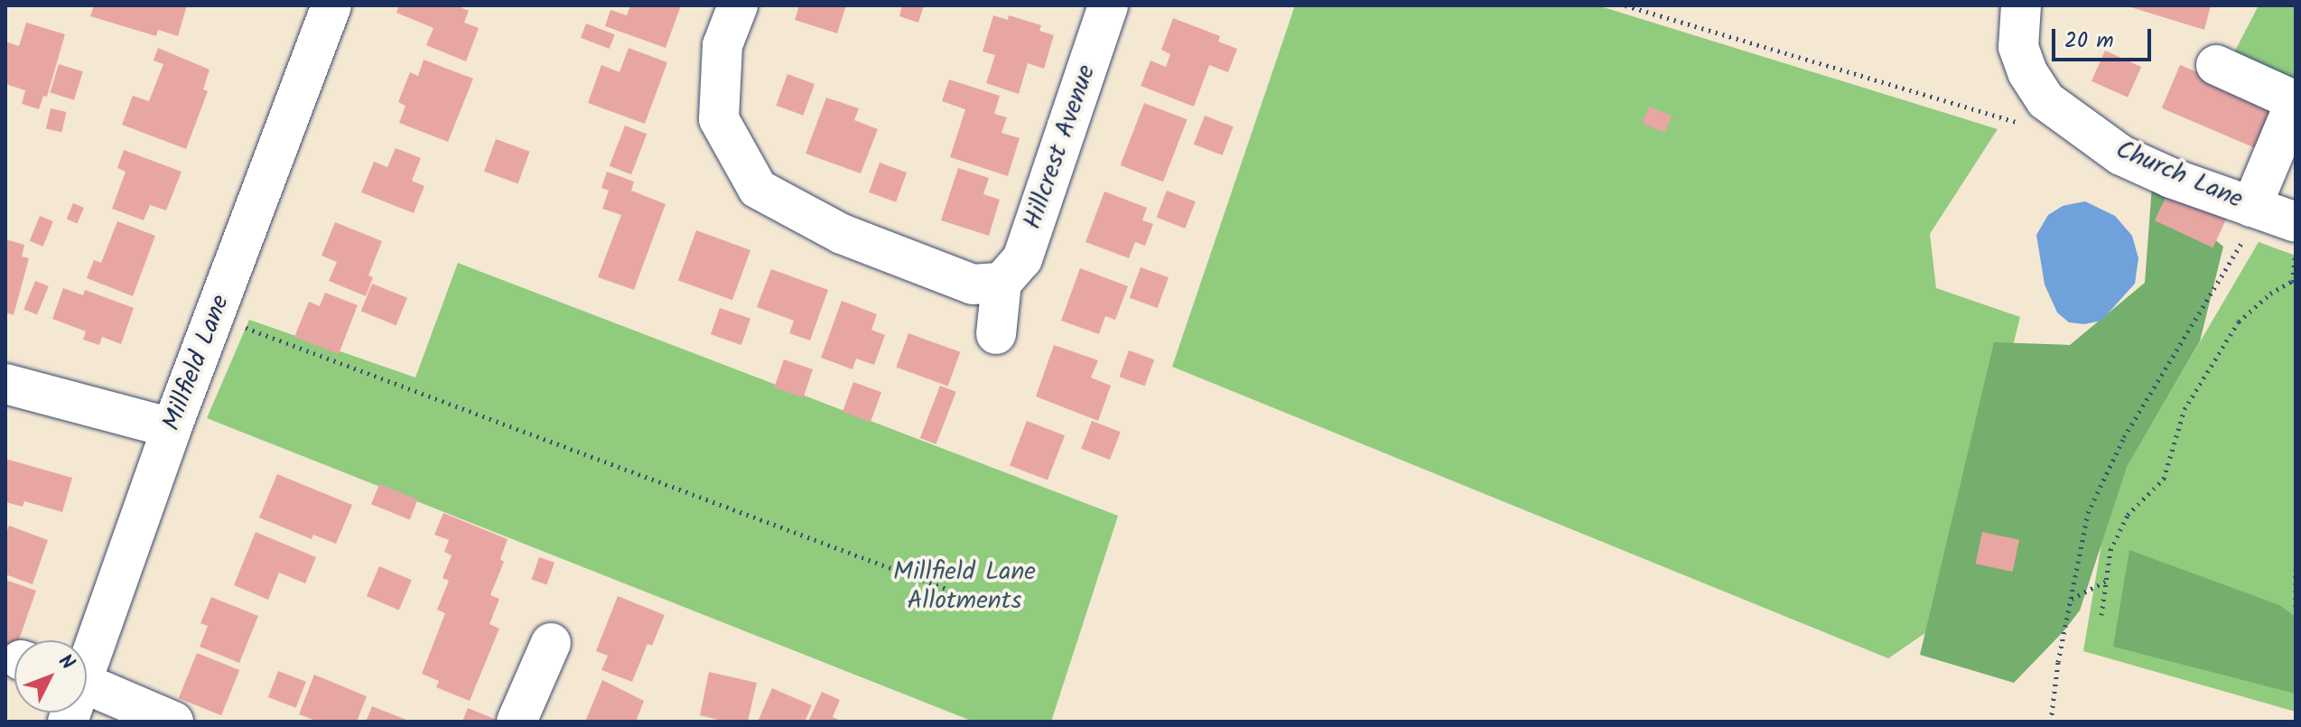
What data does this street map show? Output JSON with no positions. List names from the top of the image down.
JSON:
{
  "streets": {
    "street": ["Hillcrest Avenue", "Church Lane", "Millfield Lane"]
  },
  "parks": ["Millfield Lane Allotments"],
  "scale_bar": "20 m",
  "north": "top right"
}
